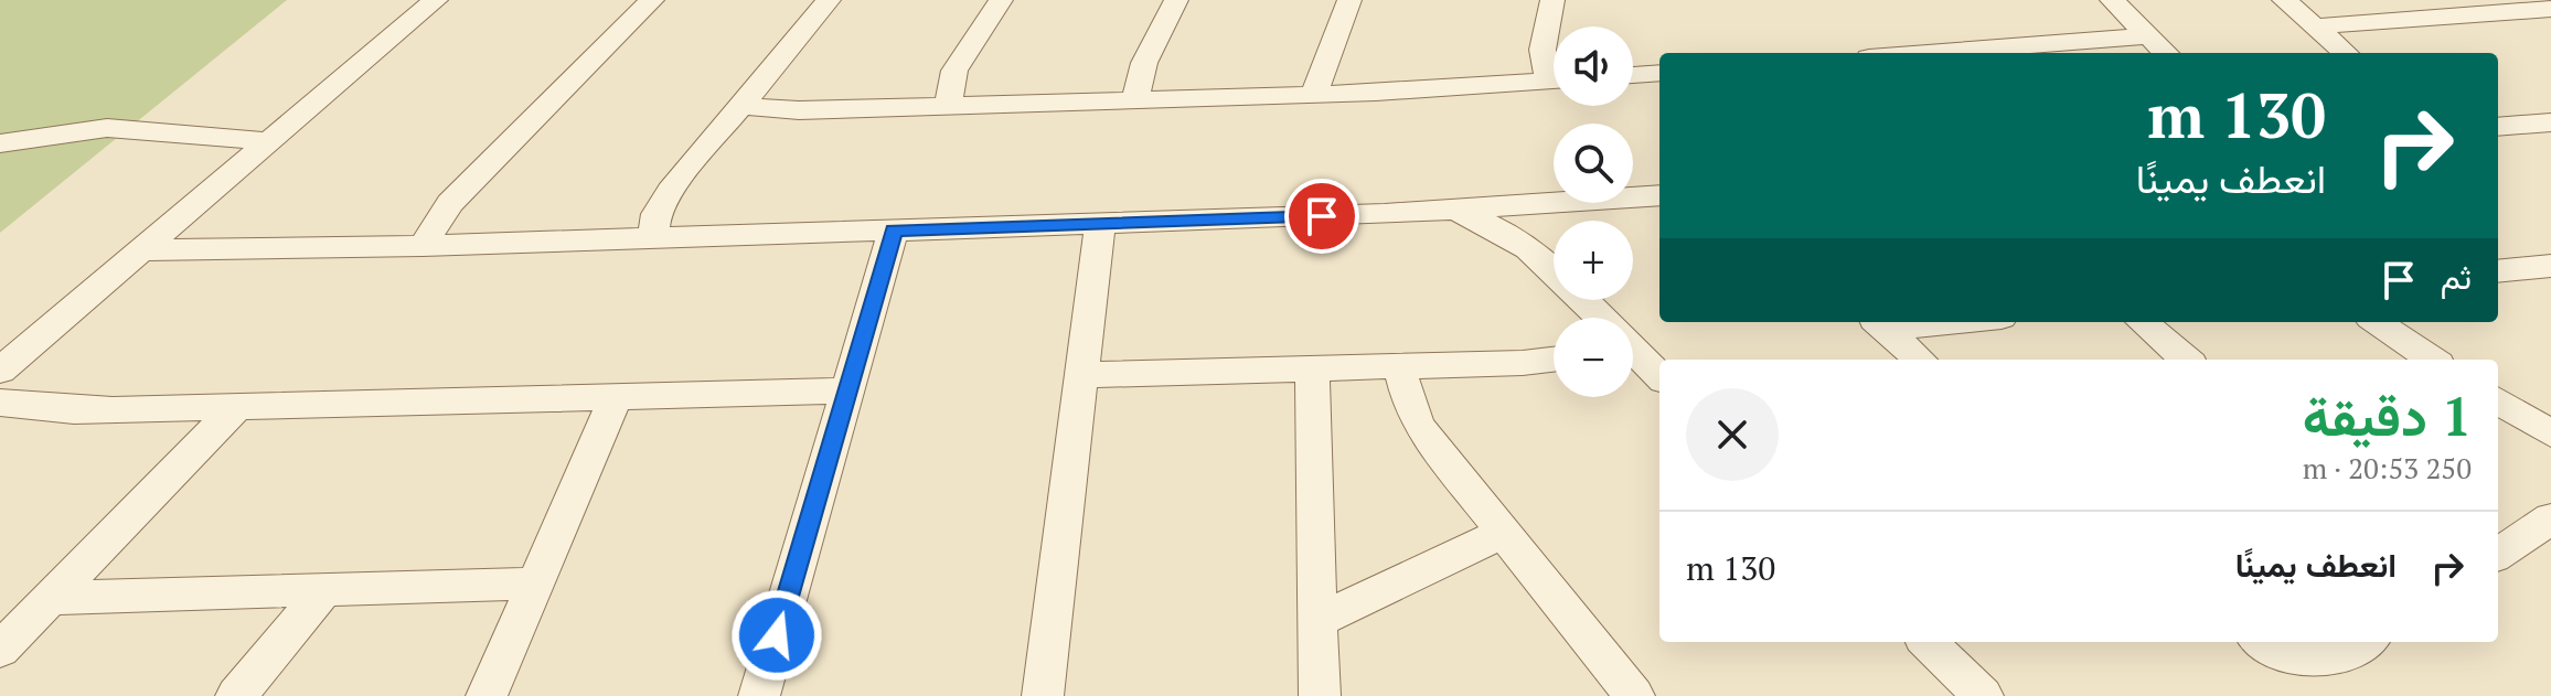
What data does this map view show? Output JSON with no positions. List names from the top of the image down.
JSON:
{
  "page": {
    "map_buttons": ["+", "−"],
    "turn": ["130 m", "انعطف يمينًا"],
    "then": "ثم",
    "heading": ["1 دقيقة", "250 m · 20:53"],
    "list": [
      {
        "name": "انعطف يمينًا",
        "value": "130 m"
      }
    ]
  }
}
